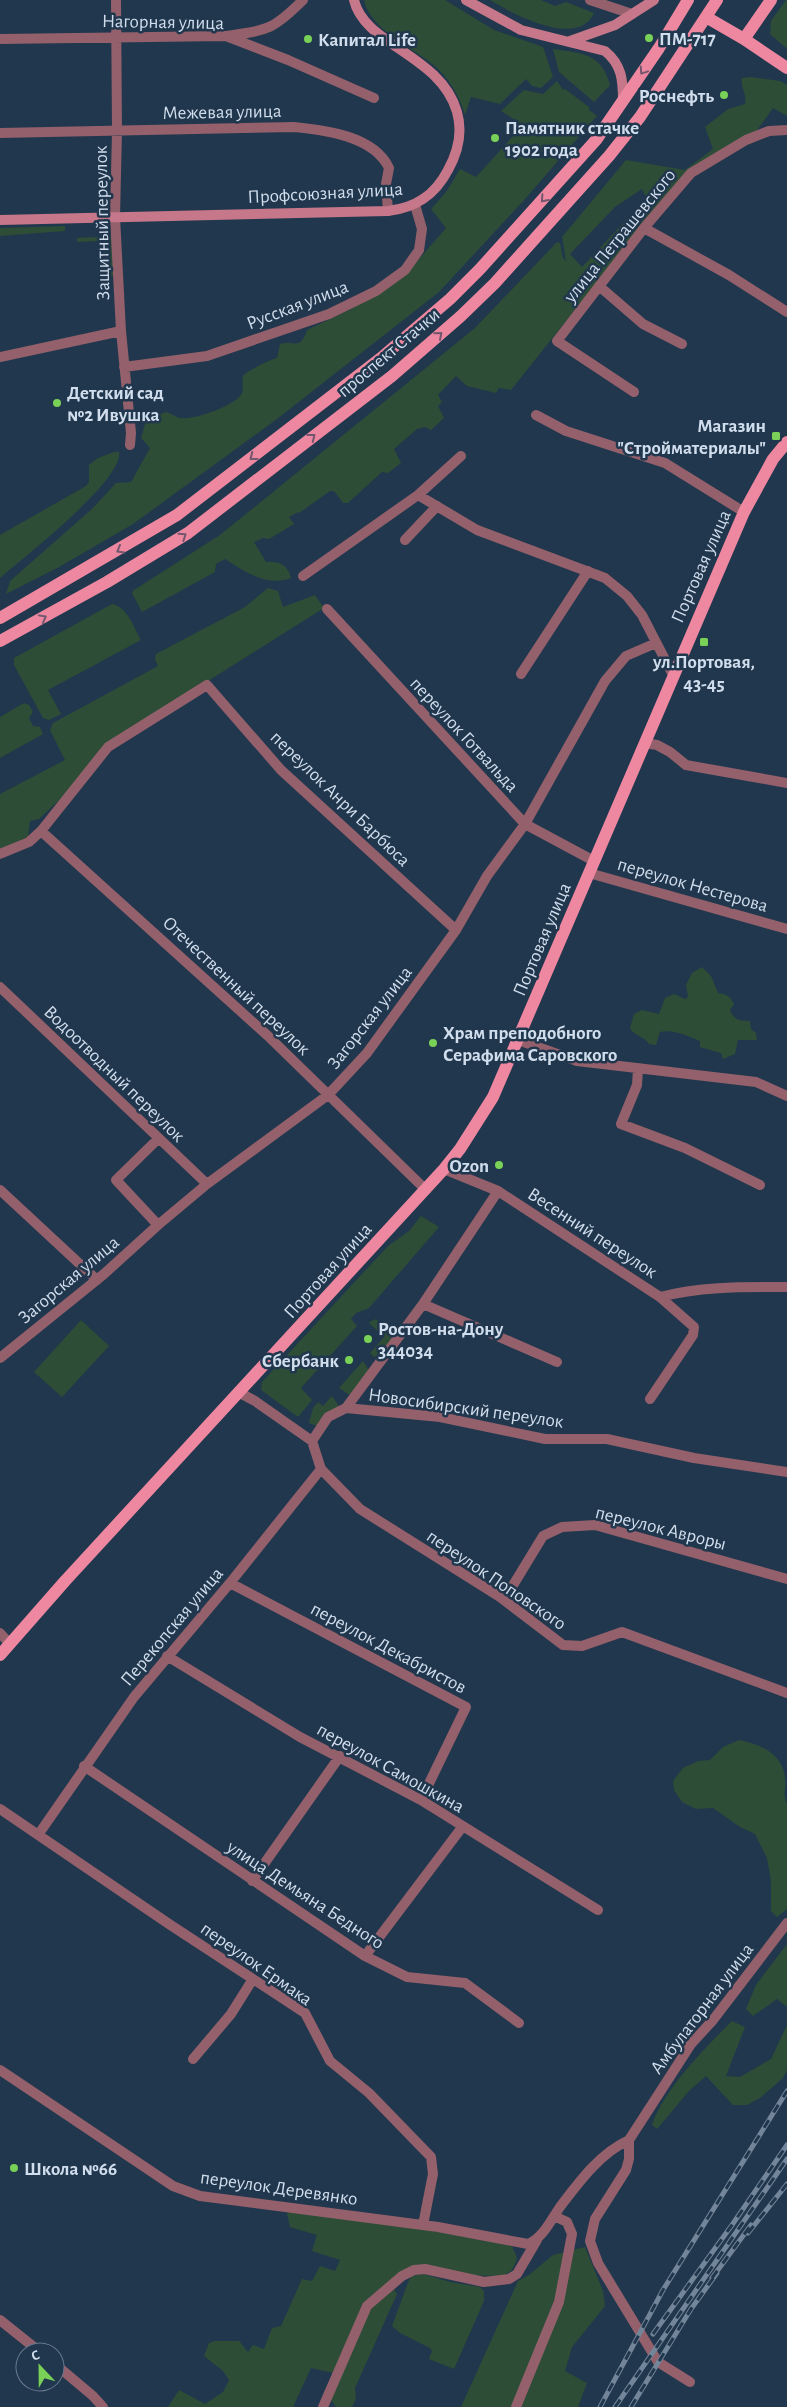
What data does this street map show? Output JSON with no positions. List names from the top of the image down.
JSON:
{
  "streets": {
    "main road": ["Профсоюзная улица", "проспект Стачки", "Портовая улица"],
    "street": [
      "Нагорная улица",
      "Межевая улица",
      "Защитный переулок",
      "улица Петрашевского",
      "Русская улица",
      "переулок Готвальда",
      "переулок Анри Барбюса",
      "переулок Нестерова",
      "Отечественный переулок",
      "Загорская улица",
      "Водоотводный переулок",
      "Весенний переулок",
      "Новосибирский переулок",
      "переулок Авроры",
      "переулок Поповского",
      "Перекопская улица",
      "переулок Декабристов",
      "переулок Самошкина",
      "улица Демьяна Бедного",
      "переулок Ермака",
      "Амбулаторная улица",
      "переулок Деревянко"
    ]
  },
  "crossings": [
    ["Нагорная улица", "Защитный переулок"],
    ["Межевая улица", "Профсоюзная улица"],
    ["Межевая улица", "Защитный переулок"],
    ["Профсоюзная улица", "Защитный переулок"],
    ["Профсоюзная улица", "Русская улица"],
    ["Защитный переулок", "Русская улица"],
    ["Портовая улица", "переулок Готвальда"],
    ["Портовая улица", "переулок Нестерова"],
    ["Портовая улица", "Отечественный переулок"],
    ["Портовая улица", "Весенний переулок"],
    ["переулок Готвальда", "переулок Нестерова"],
    ["переулок Готвальда", "Загорская улица"],
    ["переулок Анри Барбюса", "Отечественный переулок"],
    ["переулок Анри Барбюса", "Загорская улица"],
    ["Отечественный переулок", "Загорская улица"],
    ["Загорская улица", "Водоотводный переулок"],
    ["переулок Авроры", "переулок Поповского"],
    ["переулок Поповского", "Перекопская улица"],
    ["Перекопская улица", "переулок Декабристов"],
    ["Перекопская улица", "переулок Самошкина"],
    ["Перекопская улица", "улица Демьяна Бедного"],
    ["Перекопская улица", "переулок Ермака"],
    ["переулок Декабристов", "переулок Самошкина"],
    ["переулок Ермака", "переулок Деревянко"],
    ["Амбулаторная улица", "переулок Деревянко"]
  ],
  "places": {
    "other": [
      "ПМ-717",
      "Капитал Life",
      "Роснефть",
      "Памятник стачке 1902 года",
      "Детский сад №2 Ивушка",
      "Храм преподобного Серафима Саровского",
      "Ozon",
      "Ростов-на-Дону 344034",
      "Сбербанк",
      "Школа №66"
    ],
    "transit": ["Магазин \"Стройматериалы\"", "ул.Портовая, 43-45"]
  },
  "north": "top"
}
